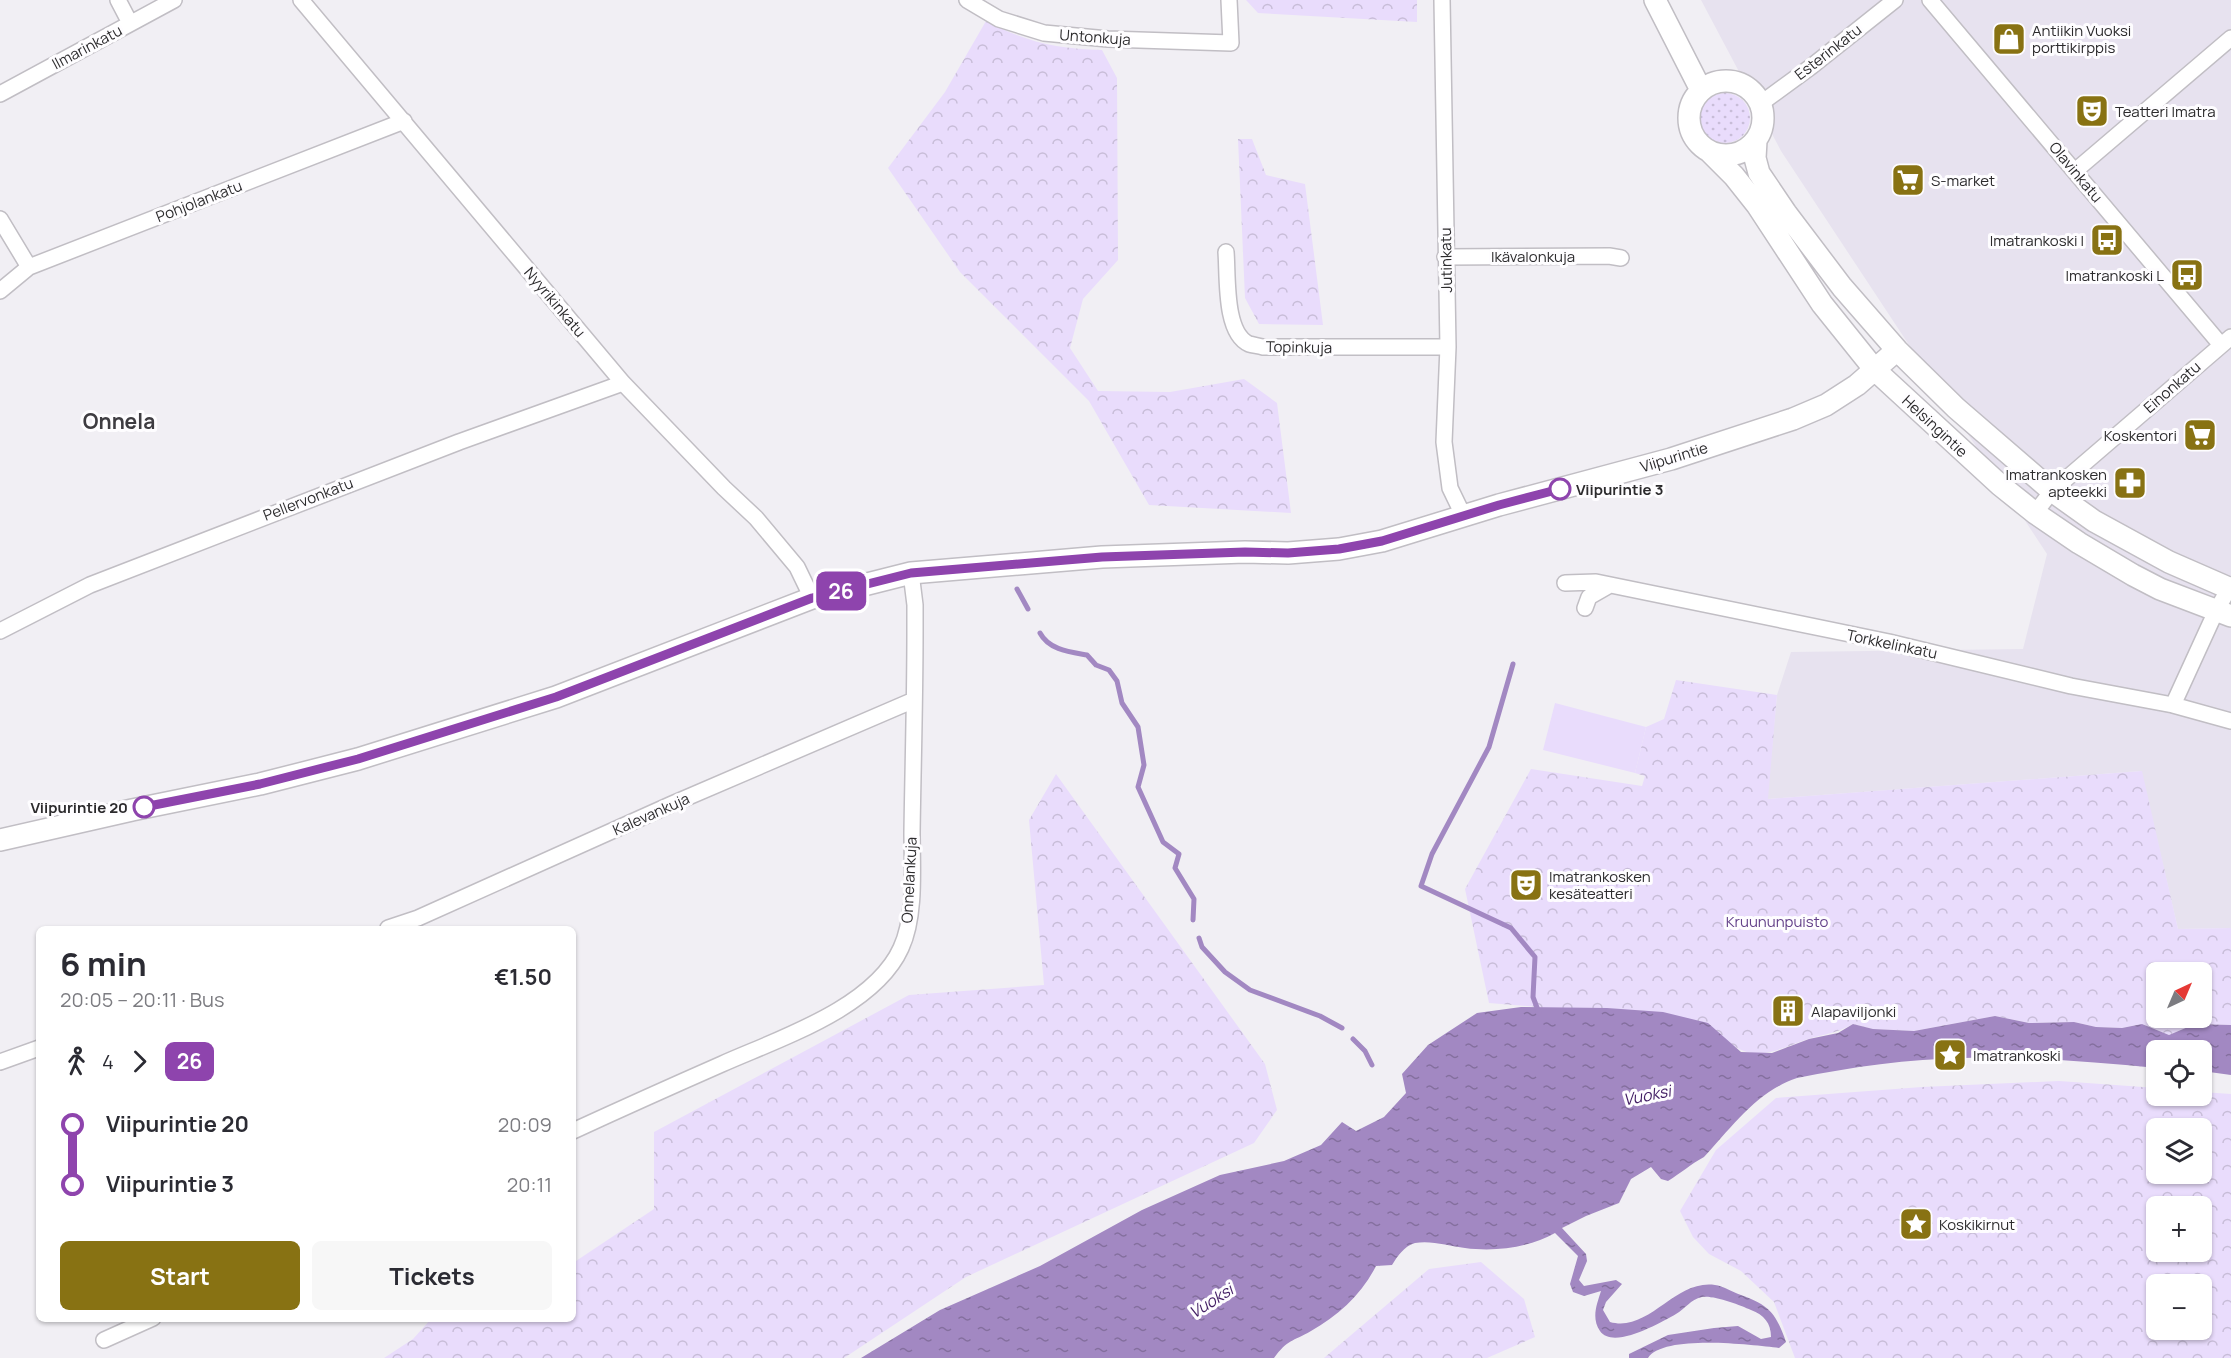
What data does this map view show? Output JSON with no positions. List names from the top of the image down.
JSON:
{
  "streets": {
    "main road": ["Helsingintie", "Viipurintie"],
    "street": [
      "Untonkuja",
      "Ilmarinkatu",
      "Esterinkatu",
      "Olavinkatu",
      "Pohjolankatu",
      "Ikävalonkuja",
      "Jutinkatu",
      "Nyyrikinkatu",
      "Topinkuja",
      "Einonkatu",
      "Pellervonkatu",
      "Torkkelinkatu",
      "Kalevankuja",
      "Onnelankuja"
    ]
  },
  "crossings": [
    ["Esterinkatu", "Helsingintie"],
    ["Olavinkatu", "Einonkatu"],
    ["Pohjolankatu", "Nyyrikinkatu"],
    ["Ikävalonkuja", "Jutinkatu"],
    ["Jutinkatu", "Topinkuja"],
    ["Jutinkatu", "Viipurintie"],
    ["Nyyrikinkatu", "Viipurintie"],
    ["Nyyrikinkatu", "Pellervonkatu"],
    ["Einonkatu", "Helsingintie"],
    ["Helsingintie", "Viipurintie"],
    ["Viipurintie", "Onnelankuja"],
    ["Kalevankuja", "Onnelankuja"]
  ],
  "districts": ["Onnela"],
  "water": ["Vuoksi"],
  "parks": ["Kruununpuisto"],
  "places": {
    "shop": ["Antiikin Vuoksi porttikirppis"],
    "theatre": ["Teatteri Imatra", "Imatrankosken kesäteatteri"],
    "supermarket": ["S-market", "Koskentori"],
    "bus stop": ["Imatrankoski I", "Imatrankoski L"],
    "pharmacy": ["Imatrankosken apteekki"],
    "other": ["Viipurintie 3", "Viipurintie 20"],
    "building": ["Alapaviljonki"],
    "place": ["Imatrankoski", "Koskikirnut"]
  },
  "lines": ["bus line 26"],
  "north": "top right",
  "page": {
    "on_map": "26",
    "heading": ["6 min", "20:05 – 20:11 · Bus", "€1.50"],
    "map_buttons": ["+", "−"],
    "legs": ["4", "26"],
    "list": [
      {
        "name": "Viipurintie 20",
        "value": "20:09"
      },
      {
        "name": "Viipurintie 3",
        "value": "20:11"
      }
    ],
    "buttons": ["Start", "Tickets"]
  }
}
